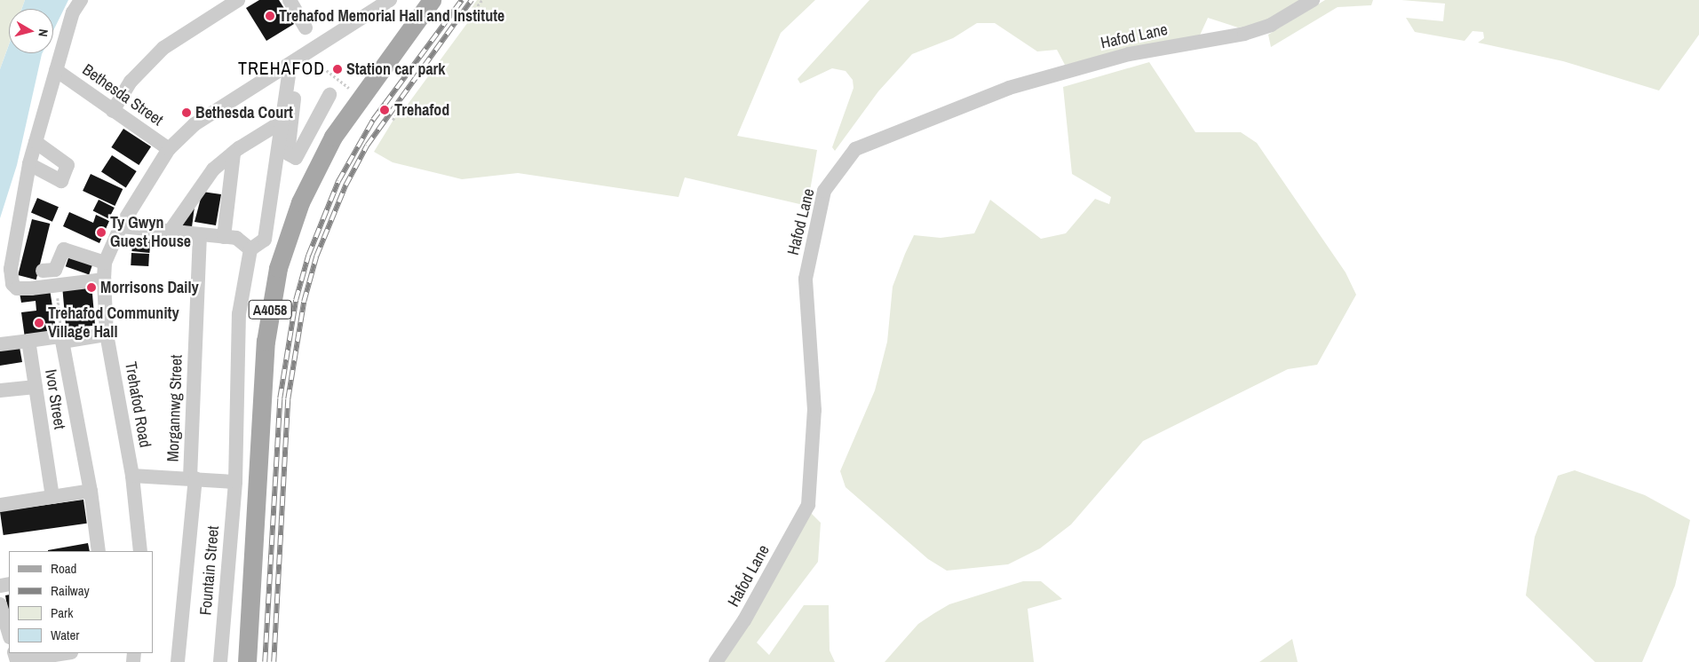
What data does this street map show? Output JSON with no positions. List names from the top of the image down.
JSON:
{
  "streets": {
    "main road": ["A4058"],
    "street": [
      "Hafod Lane",
      "Bethesda Street",
      "Ivor Street",
      "Trehafod Road",
      "Morgannwg Street",
      "Fountain Street"
    ]
  },
  "crossings": [
    ["Bethesda Street", "Trehafod Road"]
  ],
  "districts": ["TREHAFOD"],
  "places": [
    "Trehafod Memorial Hall and Institute",
    "Station car park",
    "Trehafod",
    "Bethesda Court",
    "Ty Gwyn Guest House",
    "Morrisons Daily",
    "Trehafod Community Village Hall"
  ],
  "legend": [
    "Road",
    "Railway",
    "Park",
    "Water"
  ],
  "north": "right"
}
